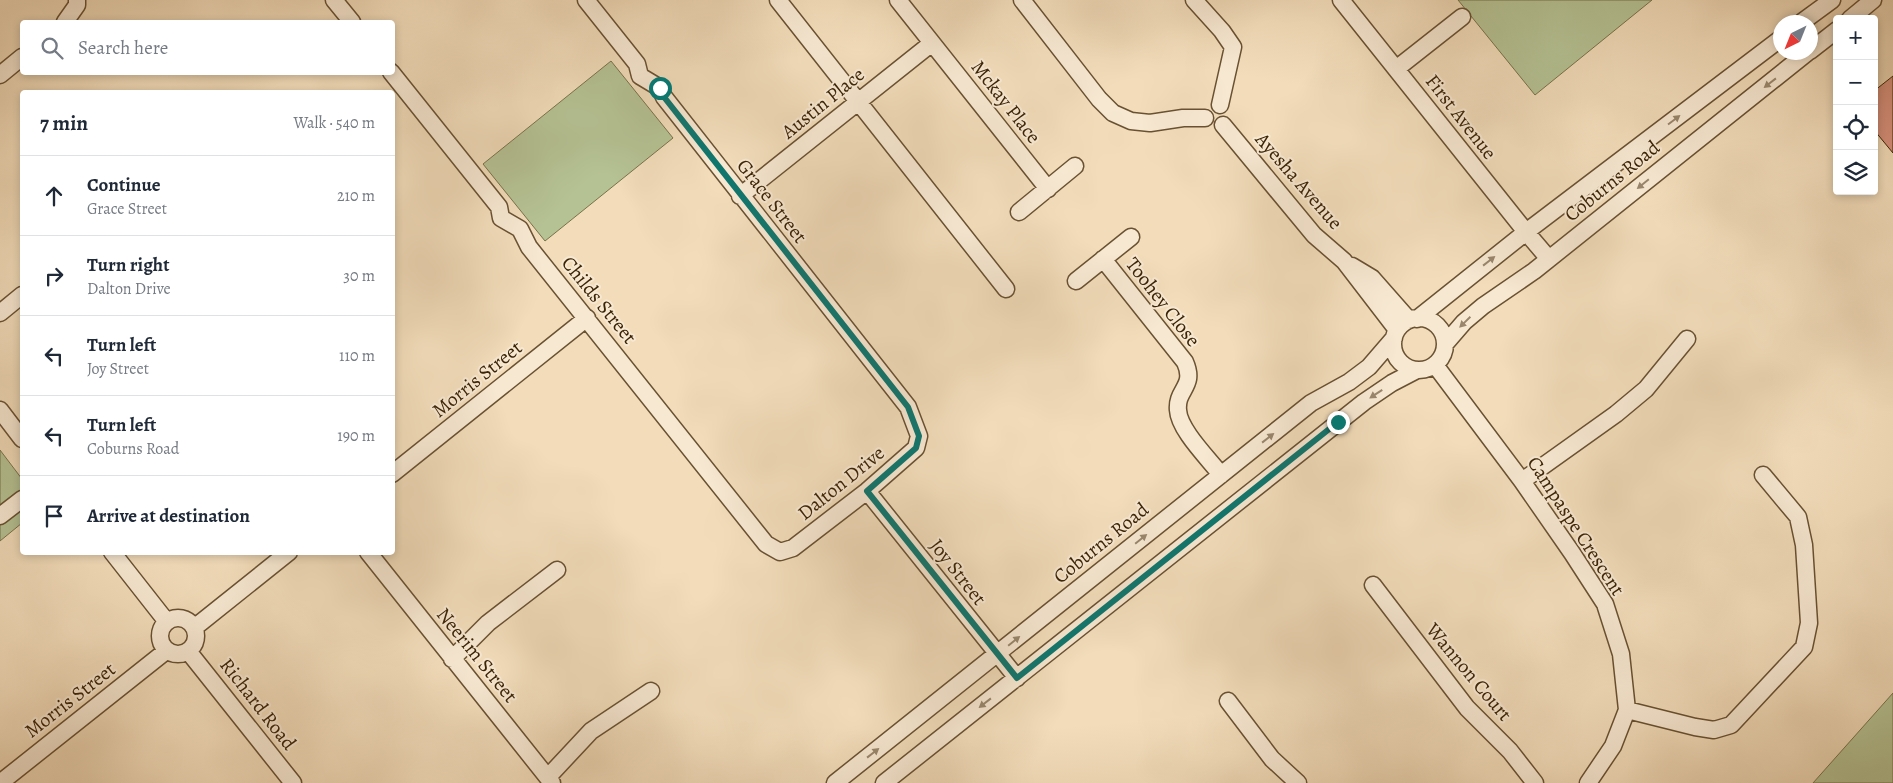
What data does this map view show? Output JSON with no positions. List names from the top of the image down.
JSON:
{
  "streets": {
    "street": [
      "Mckay Place",
      "Austin Place",
      "First Avenue",
      "Ayesha Avenue",
      "Coburns Road",
      "Grace Street",
      "Childs Street",
      "Toohey Close",
      "Morris Street",
      "Dalton Drive",
      "Campaspe Crescent",
      "Joy Street",
      "Neerim Street",
      "Wannon Court",
      "Richard Road"
    ]
  },
  "crossings": [
    ["Mckay Place", "Austin Place"],
    ["Austin Place", "Grace Street"],
    ["First Avenue", "Coburns Road"],
    ["Ayesha Avenue", "Coburns Road"],
    ["Ayesha Avenue", "Campaspe Crescent"],
    ["Coburns Road", "Toohey Close"],
    ["Coburns Road", "Campaspe Crescent"],
    ["Coburns Road", "Joy Street"],
    ["Grace Street", "Dalton Drive"],
    ["Childs Street", "Morris Street"],
    ["Childs Street", "Dalton Drive"],
    ["Morris Street", "Richard Road"],
    ["Dalton Drive", "Joy Street"]
  ],
  "north": "bottom left",
  "page": {
    "map_buttons": ["+", "−"],
    "search": "Search here",
    "heading": ["7 min", "Walk · 540 m"],
    "list": [
      ["Continue", "Grace Street", "210 m"],
      ["Turn right", "Dalton Drive", "30 m"],
      ["Turn left", "Joy Street", "110 m"],
      ["Turn left", "Coburns Road", "190 m"],
      "Arrive at destination"
    ]
  }
}
